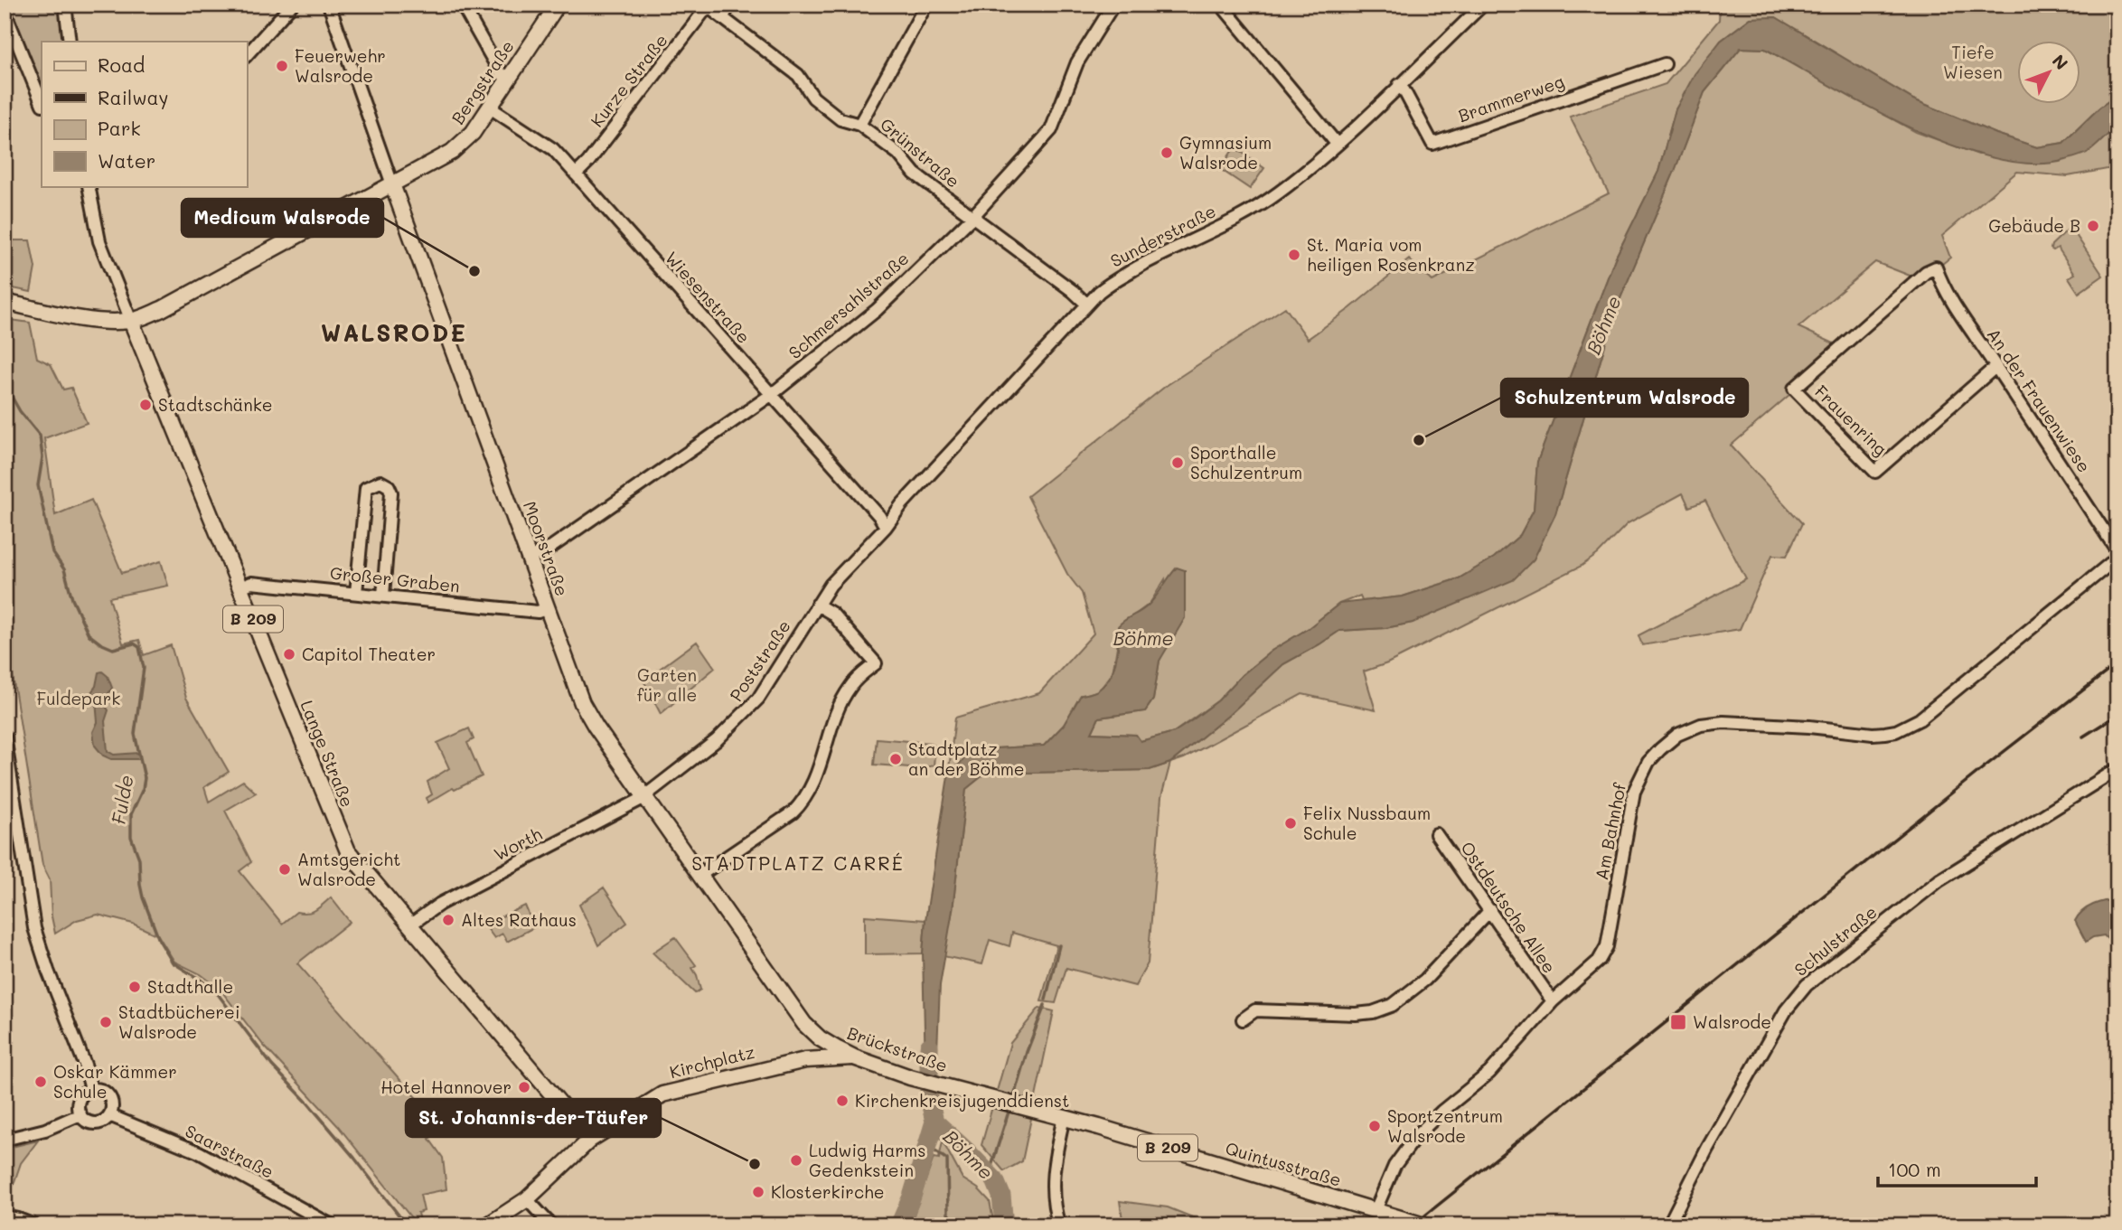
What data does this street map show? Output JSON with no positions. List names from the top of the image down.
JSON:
{
  "streets": {
    "main road": [
      "Bergstraße",
      "Moorstraße",
      "B 209",
      "Lange Straße",
      "Brückstraße",
      "Kirchplatz",
      "Quintusstraße"
    ],
    "street": [
      "Kurze Straße",
      "Brammerweg",
      "Grünstraße",
      "Sunderstraße",
      "Wiesenstraße",
      "Schmersahlstraße",
      "An der Frauenwiese",
      "Frauenring",
      "Großer Graben",
      "Poststraße",
      "Am Bahnhof",
      "Worth",
      "Ostdeutsche Allee",
      "Schulstraße",
      "Saarstraße"
    ]
  },
  "crossings": [
    ["Kurze Straße", "Grünstraße"],
    ["Kurze Straße", "Wiesenstraße"],
    ["Bergstraße", "Wiesenstraße"],
    ["Bergstraße", "Moorstraße"],
    ["Bergstraße", "Lange Straße"],
    ["Brammerweg", "Sunderstraße"],
    ["Grünstraße", "Sunderstraße"],
    ["Grünstraße", "Schmersahlstraße"],
    ["Sunderstraße", "Wiesenstraße"],
    ["Sunderstraße", "Poststraße"],
    ["Wiesenstraße", "Schmersahlstraße"],
    ["Wiesenstraße", "Poststraße"],
    ["Schmersahlstraße", "Moorstraße"],
    ["An der Frauenwiese", "Frauenring"],
    ["Moorstraße", "Großer Graben"],
    ["Moorstraße", "Poststraße"],
    ["Moorstraße", "Worth"],
    ["Moorstraße", "Brückstraße"],
    ["Großer Graben", "Lange Straße"],
    ["Poststraße", "Worth"],
    ["Lange Straße", "Worth"],
    ["Lange Straße", "Kirchplatz"],
    ["Am Bahnhof", "Ostdeutsche Allee"],
    ["Am Bahnhof", "Quintusstraße"],
    ["Brückstraße", "Kirchplatz"],
    ["Brückstraße", "Quintusstraße"]
  ],
  "districts": ["WALSRODE", "STADTPLATZ CARRÉ"],
  "water": ["Böhme", "Fulde"],
  "parks": ["Tiefe Wiesen", "Garten für alle", "Fuldepark"],
  "places": {
    "other": [
      "Feuerwehr Walsrode",
      "Gymnasium Walsrode",
      "Gebäude B",
      "St. Maria vom heiligen Rosenkranz",
      "Medicum Walsrode",
      "Stadtschänke",
      "Schulzentrum Walsrode",
      "Sporthalle Schulzentrum",
      "Capitol Theater",
      "Stadtplatz an der Böhme",
      "Felix Nussbaum Schule",
      "Amtsgericht Walsrode",
      "Altes Rathaus",
      "Stadthalle",
      "Stadtbücherei Walsrode",
      "Oskar Kämmer Schule",
      "Hotel Hannover",
      "Kirchenkreisjugenddienst",
      "Sportzentrum Walsrode",
      "Ludwig Harms Gedenkstein",
      "St. Johannis-der-Täufer",
      "Klosterkirche"
    ],
    "transit": ["Walsrode"]
  },
  "legend": [
    "Road",
    "Railway",
    "Park",
    "Water"
  ],
  "scale_bar": "100 m",
  "north": "top right"
}
